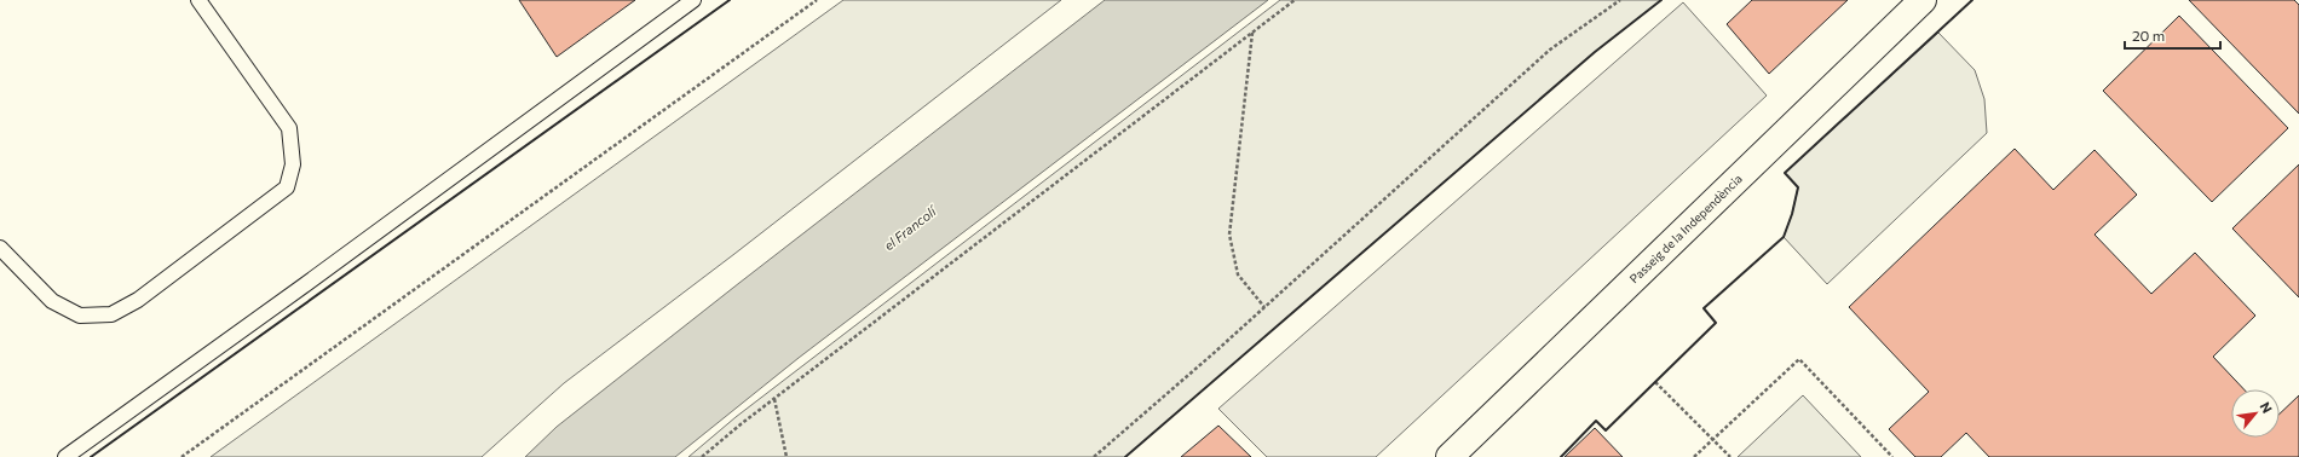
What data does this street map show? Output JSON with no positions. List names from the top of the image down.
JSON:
{
  "streets": {
    "street": ["Passeig de la Independència"]
  },
  "water": ["el Francolí"],
  "scale_bar": "20 m",
  "north": "top right"
}
